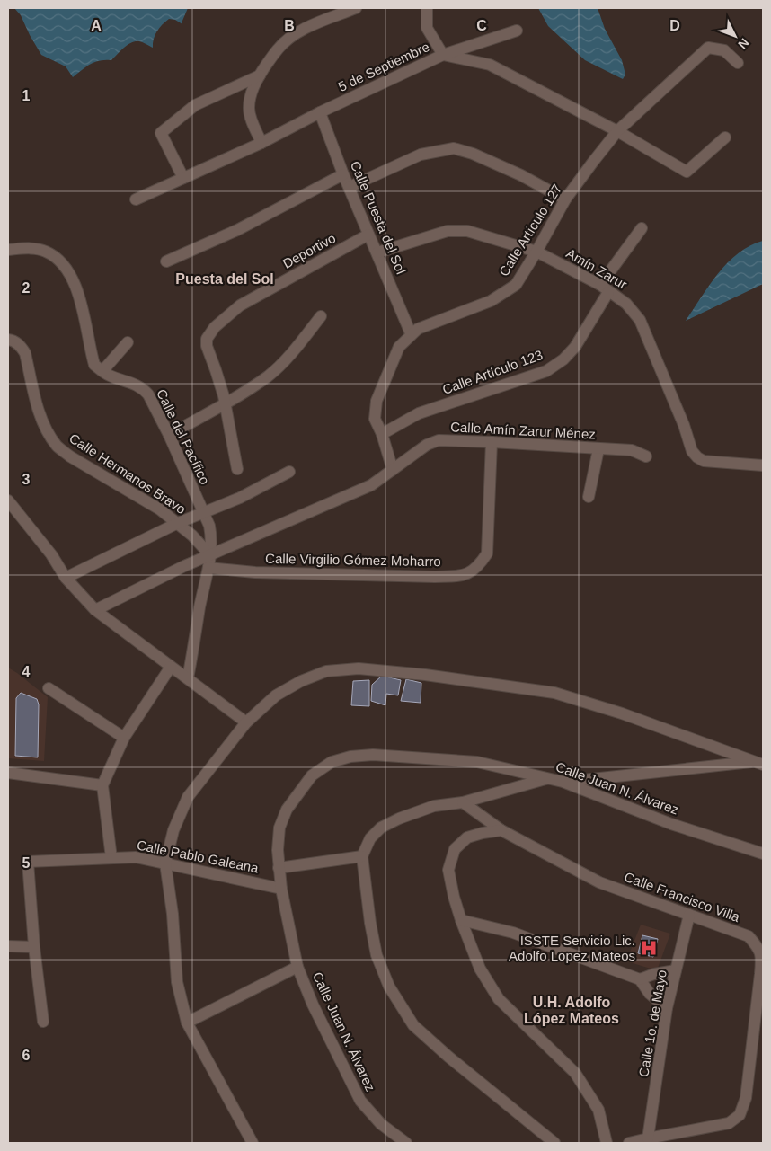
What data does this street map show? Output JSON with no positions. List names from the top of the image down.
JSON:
{
  "streets": {
    "street": [
      "5 de Septiembre",
      "Calle Puesta del Sol",
      "Calle Artículo 127",
      "Deportivo",
      "Amín Zarur",
      "Calle Artículo 123",
      "Calle Amín Zarur Ménez",
      "Calle del Pacífico",
      "Calle Hermanos Bravo",
      "Calle Virgilio Gómez Moharro",
      "Calle Juan N. Álvarez",
      "Calle Pablo Galeana",
      "Calle Francisco Villa",
      "Calle 1o. de Mayo"
    ]
  },
  "crossings": [
    ["5 de Septiembre", "Calle Puesta del Sol"],
    ["5 de Septiembre", "Calle Artículo 127"],
    ["Calle Puesta del Sol", "Calle Artículo 127"],
    ["Calle Puesta del Sol", "Deportivo"],
    ["Calle Puesta del Sol", "Amín Zarur"],
    ["Calle Artículo 127", "Amín Zarur"],
    ["Calle Artículo 127", "Calle Artículo 123"],
    ["Amín Zarur", "Calle Artículo 123"],
    ["Calle Amín Zarur Ménez", "Calle del Pacífico"],
    ["Calle Amín Zarur Ménez", "Calle Hermanos Bravo"],
    ["Calle Amín Zarur Ménez", "Calle Virgilio Gómez Moharro"],
    ["Calle del Pacífico", "Calle Hermanos Bravo"],
    ["Calle del Pacífico", "Calle Virgilio Gómez Moharro"],
    ["Calle Juan N. Álvarez", "Calle Pablo Galeana"],
    ["Calle Francisco Villa", "Calle 1o. de Mayo"]
  ],
  "districts": ["Puesta del Sol", "U.H. Adolfo López Mateos"],
  "places": {
    "hospital": ["ISSTE Servicio Lic. Adolfo Lopez Mateos"]
  },
  "north": "bottom right",
  "grid": {
    "columns": [
      "A",
      "B",
      "C",
      "D"
    ],
    "rows": [
      "1",
      "2",
      "3",
      "4",
      "5",
      "6"
    ]
  }
}
